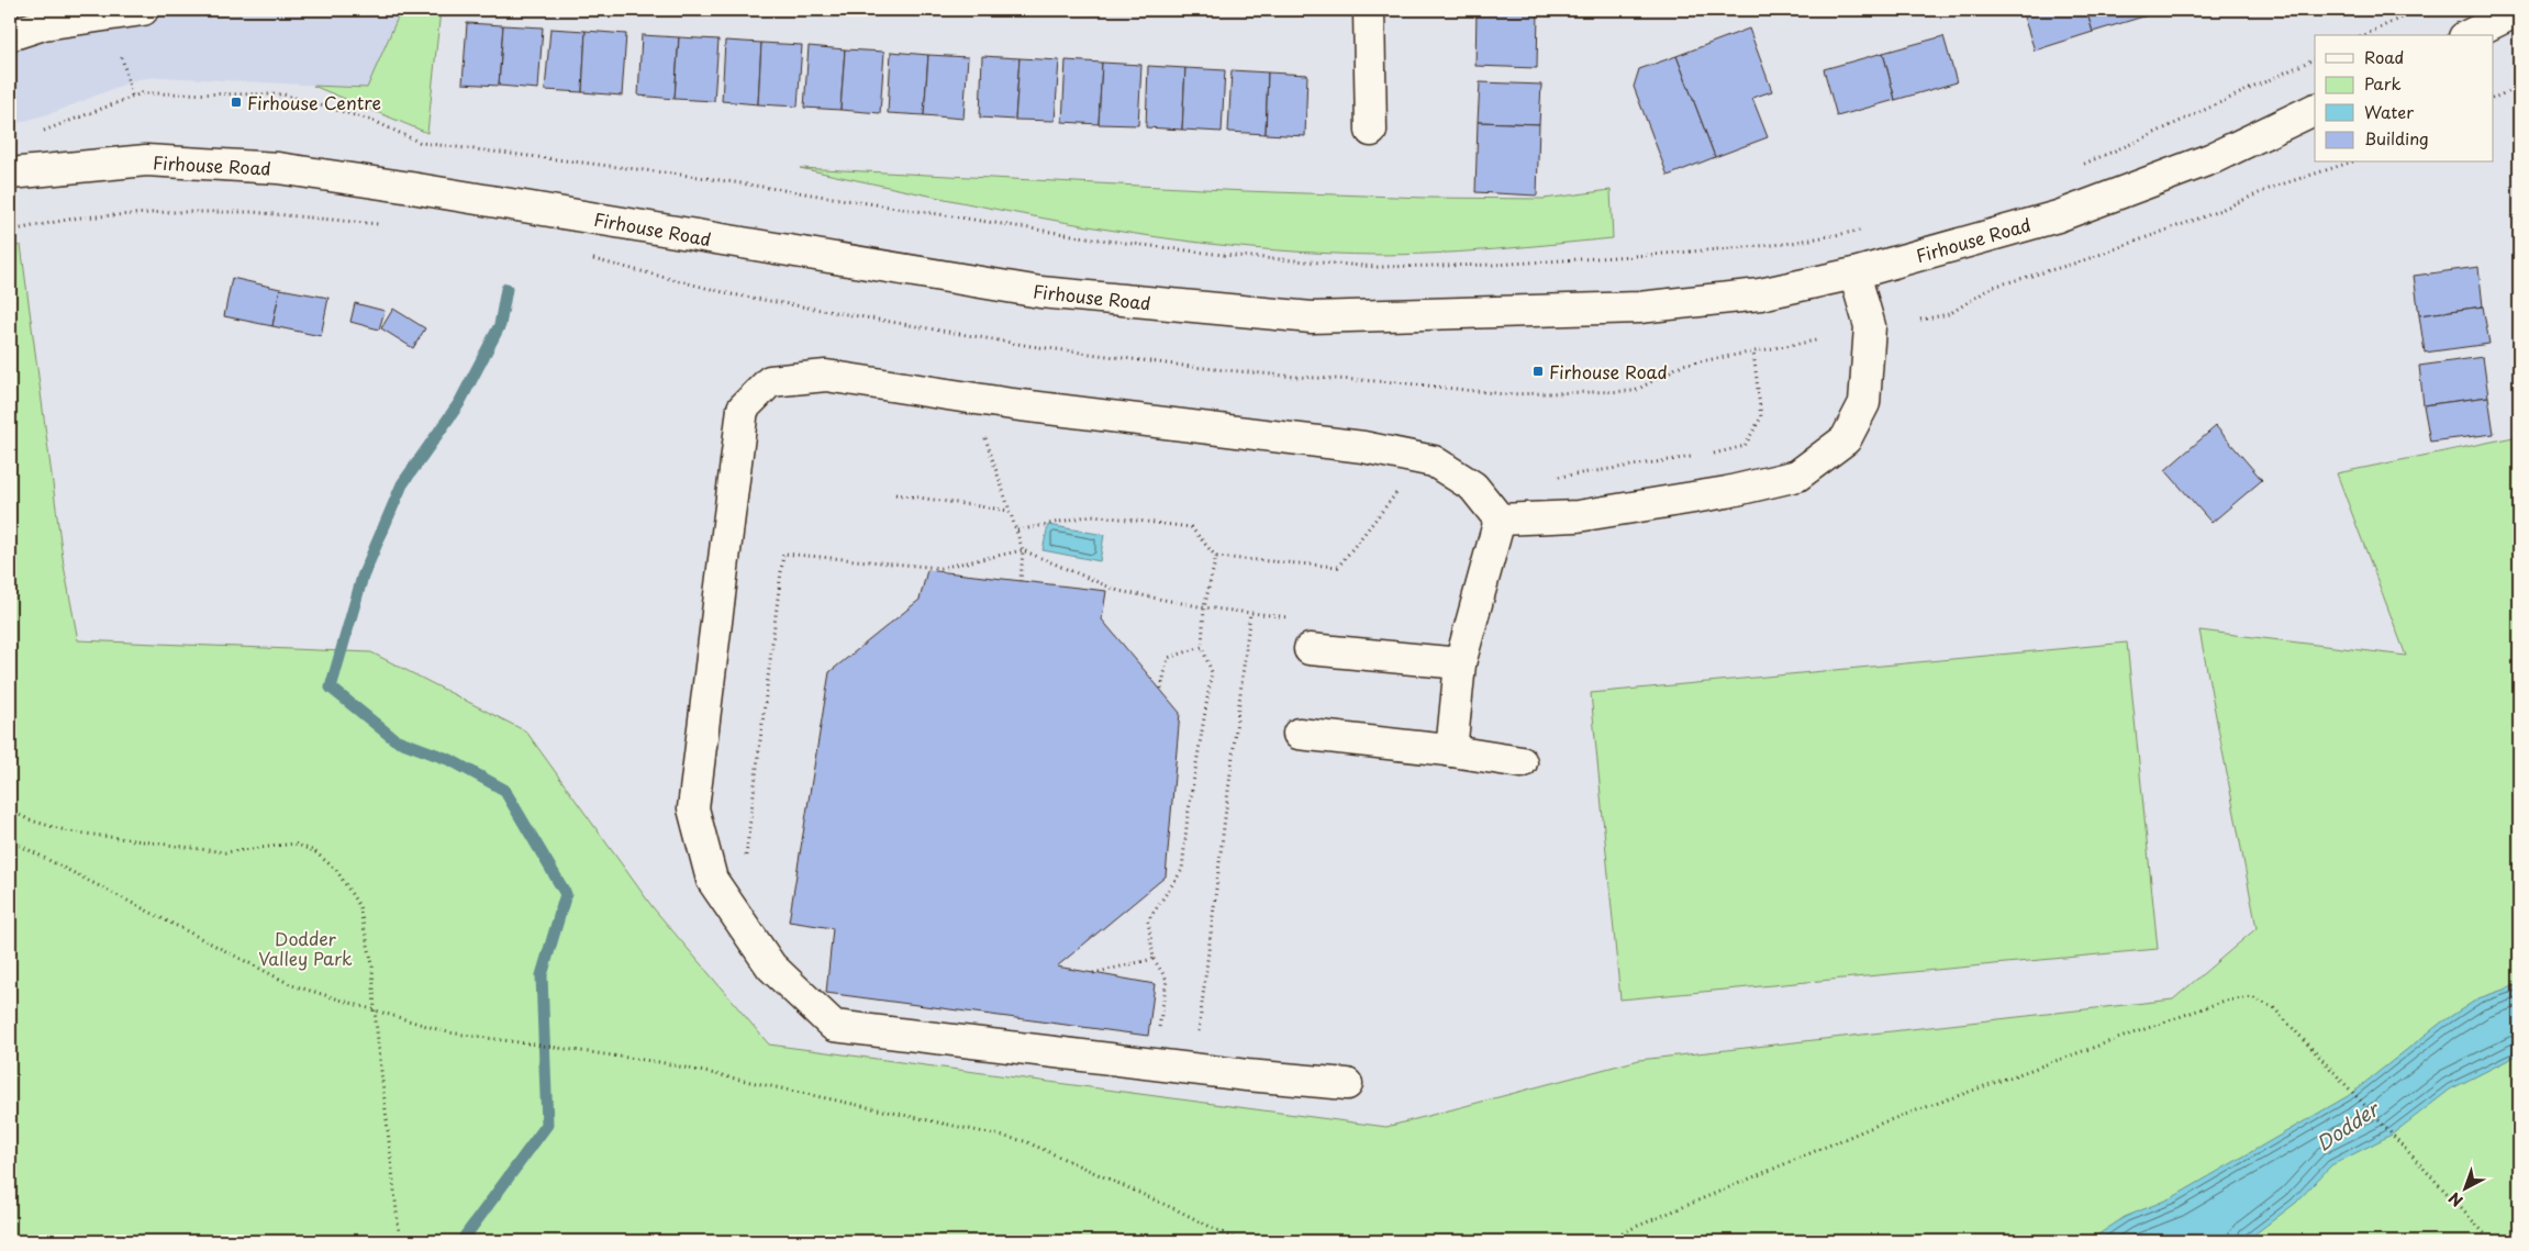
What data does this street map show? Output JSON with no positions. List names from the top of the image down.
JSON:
{
  "streets": {
    "main road": ["Firhouse Road"]
  },
  "water": ["Dodder"],
  "parks": ["Dodder Valley Park"],
  "places": {
    "transit": ["Firhouse Centre", "Firhouse Road"]
  },
  "legend": [
    "Road",
    "Park",
    "Water",
    "Building"
  ],
  "north": "bottom left"
}
